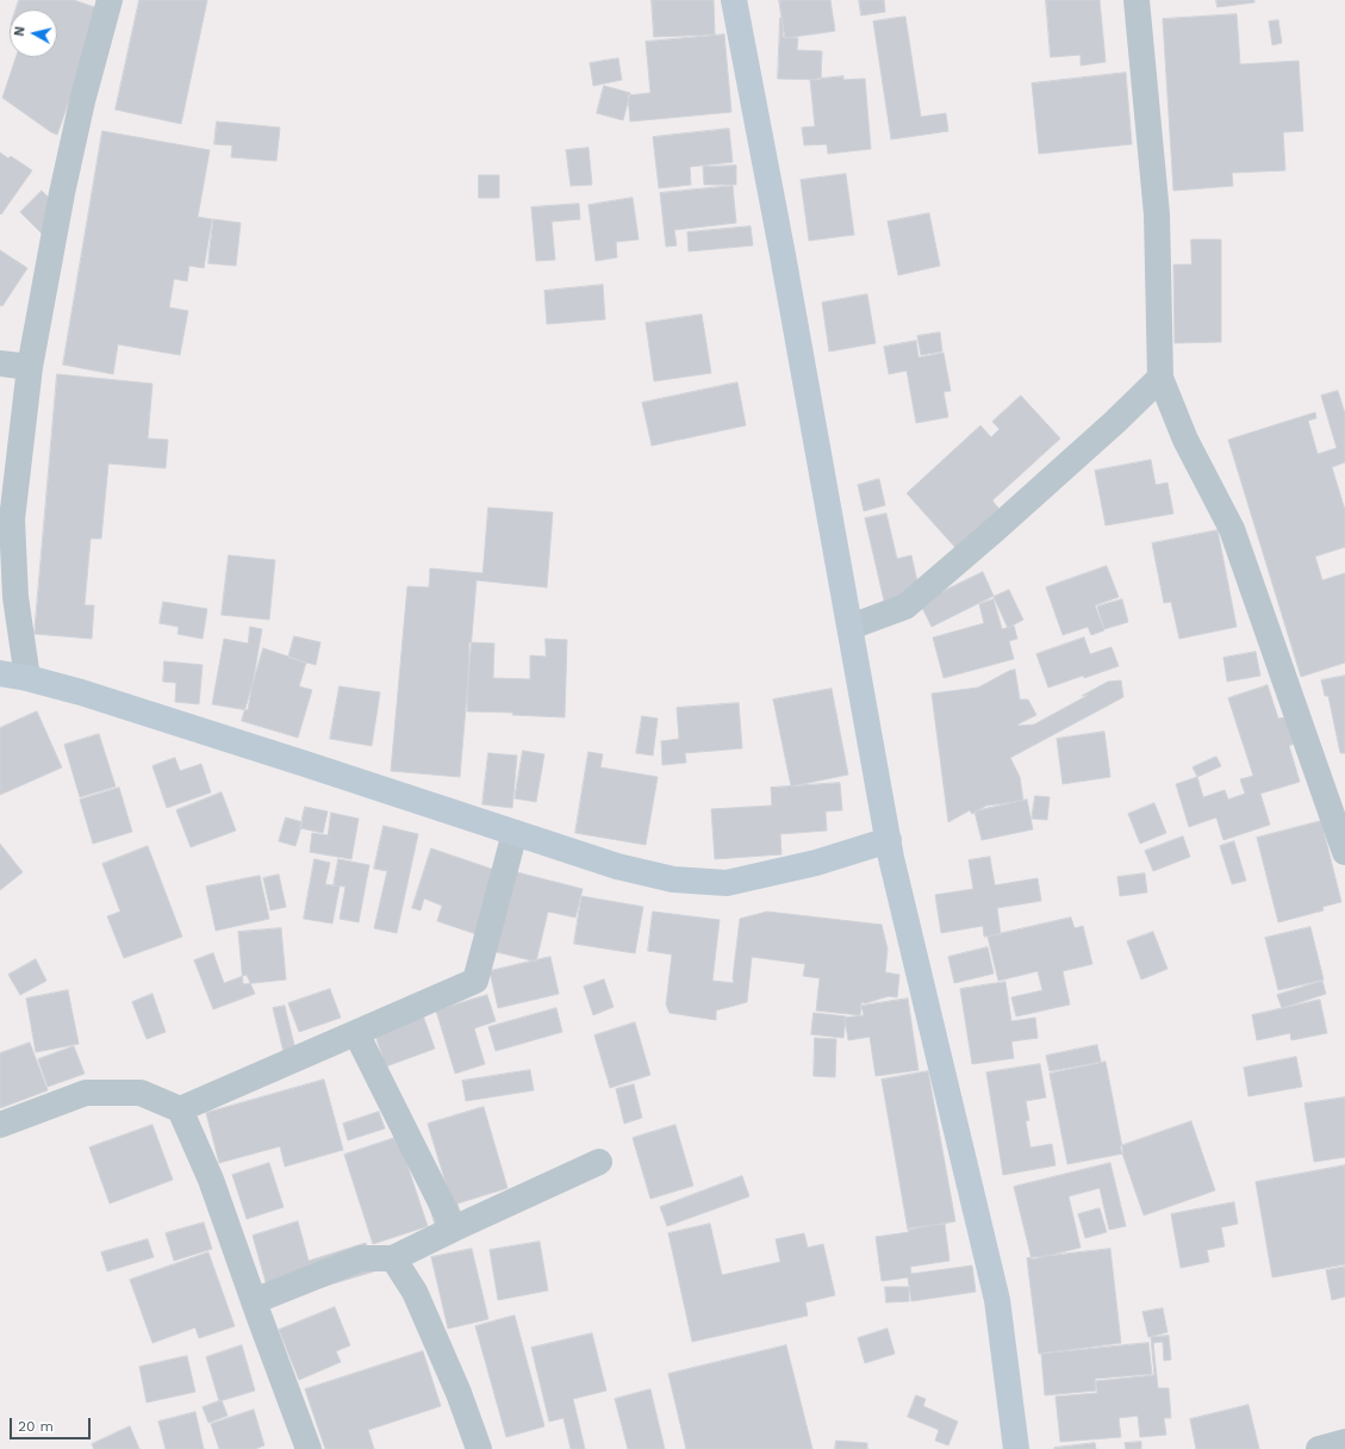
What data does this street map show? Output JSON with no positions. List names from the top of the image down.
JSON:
{
  "scale_bar": "20 m",
  "north": "left"
}
